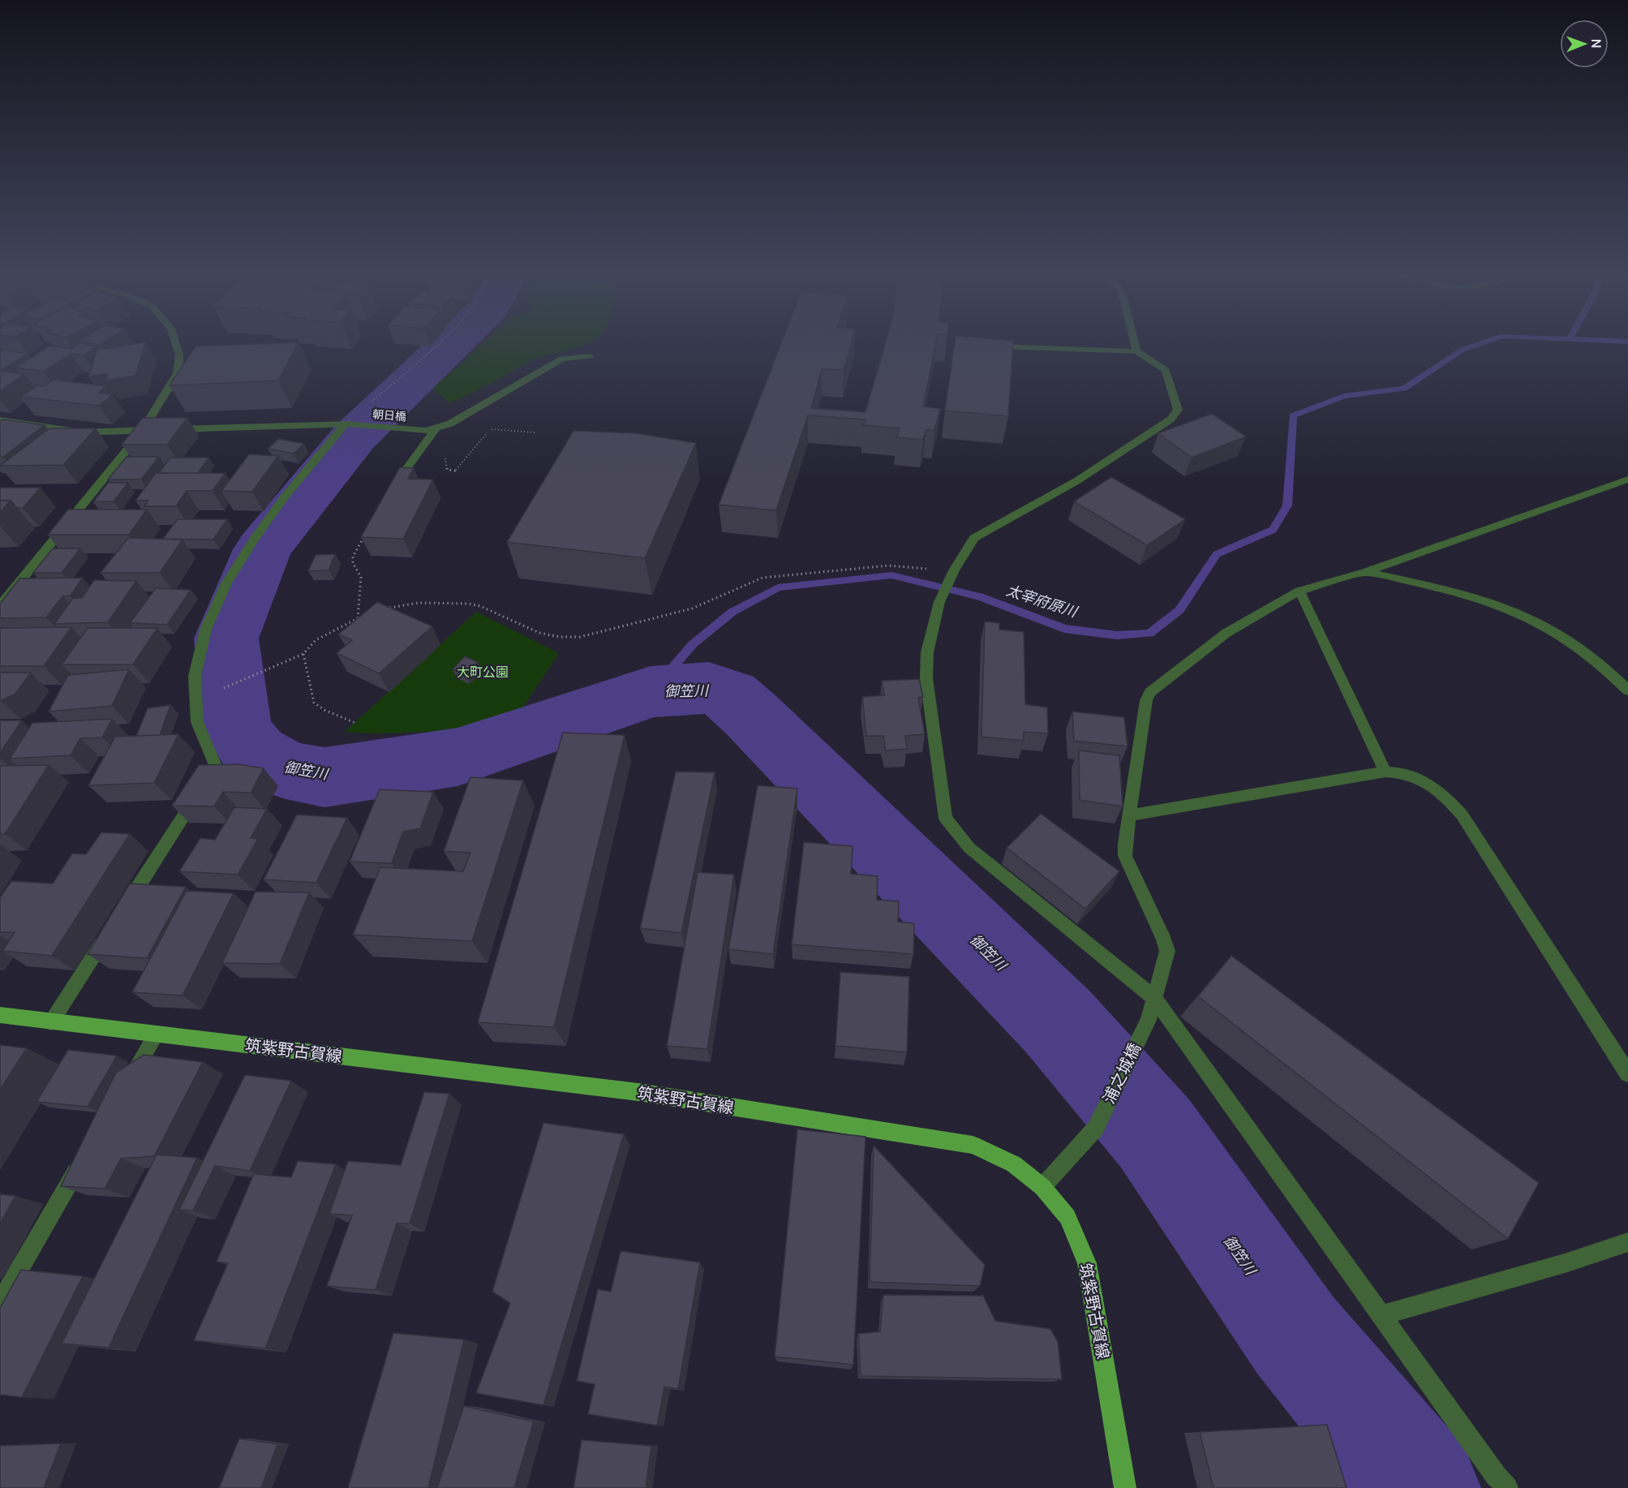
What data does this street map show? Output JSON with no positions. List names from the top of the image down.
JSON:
{
  "streets": {
    "main road": ["筑紫野古賀線"],
    "street": ["朝日橋", "浦之城橋"]
  },
  "crossings": [
    ["筑紫野古賀線", "浦之城橋"]
  ],
  "water": ["太宰府原川", "御笠川"],
  "parks": ["大町公園"],
  "north": "right"
}
